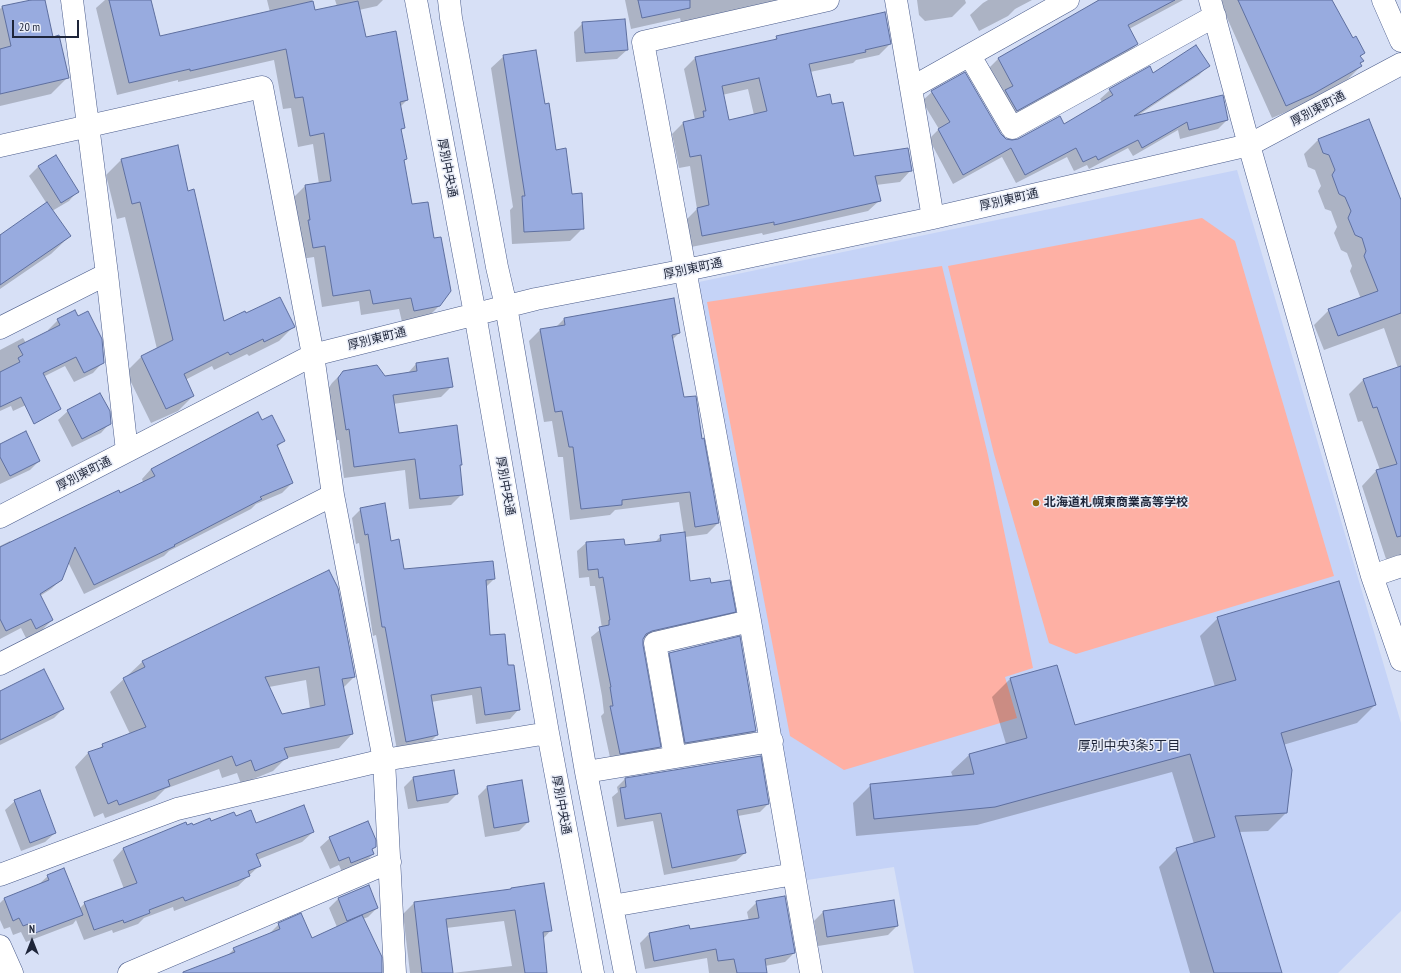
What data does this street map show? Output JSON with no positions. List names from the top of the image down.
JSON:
{
  "streets": {
    "street": ["厚別東町通", "厚別中央通"]
  },
  "crossings": [
    ["厚別東町通", "厚別中央通"]
  ],
  "districts": ["厚別中央3条5丁目"],
  "places": ["北海道札幌東商業高等学校"],
  "scale_bar": "20 m",
  "north": "top"
}
